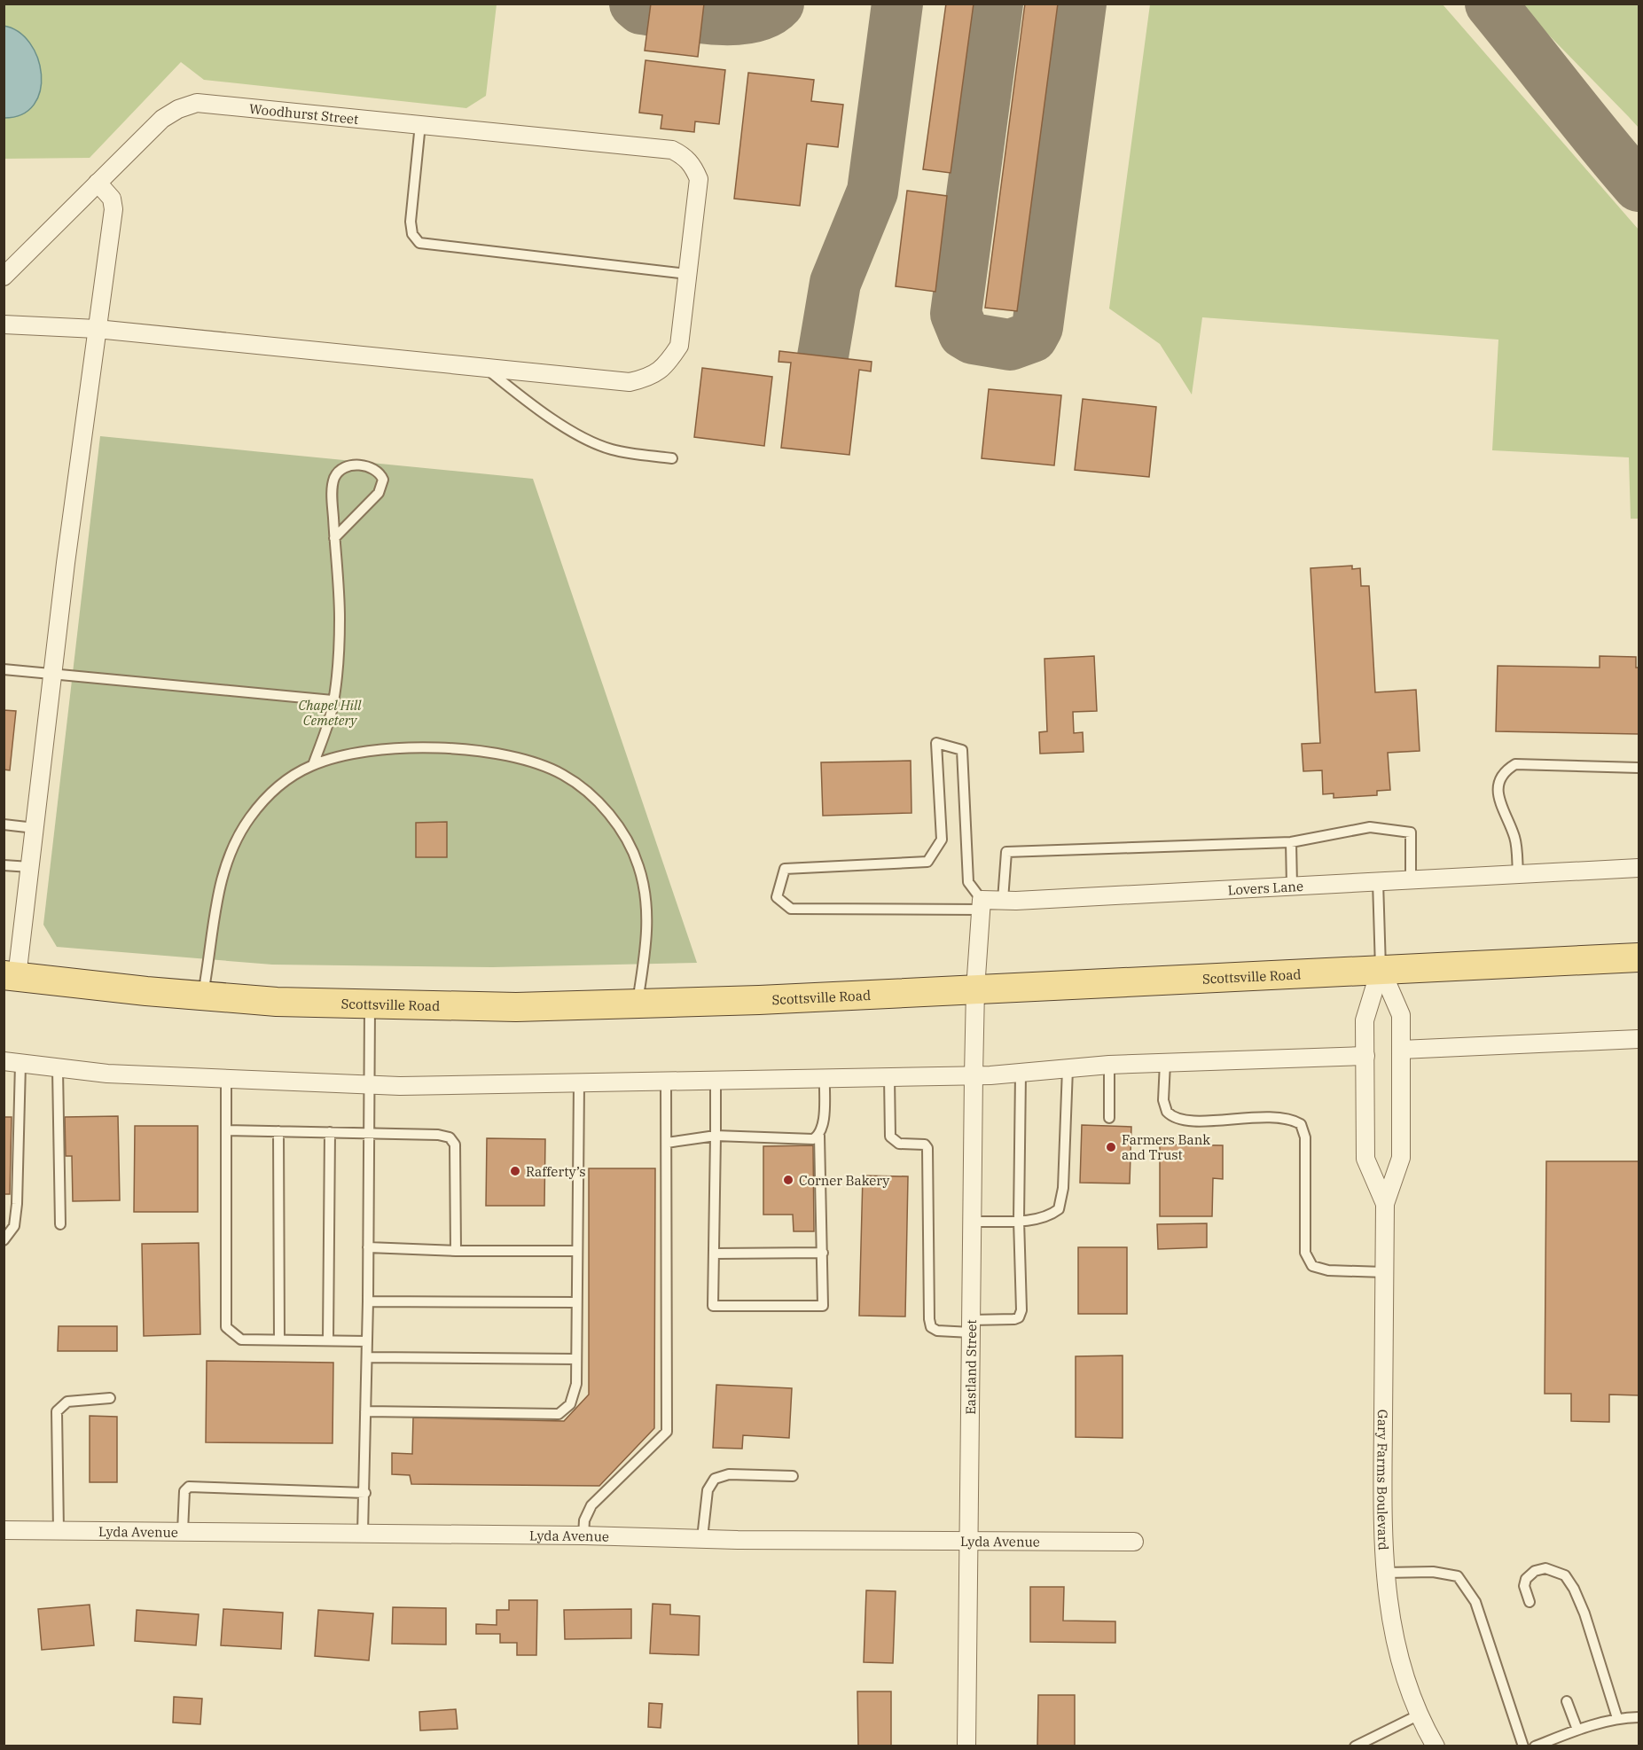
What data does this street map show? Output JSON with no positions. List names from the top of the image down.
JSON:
{
  "streets": {
    "main road": ["Scottsville Road"],
    "street": [
      "Woodhurst Street",
      "Lovers Lane",
      "Eastland Street",
      "Gary Farms Boulevard",
      "Lyda Avenue"
    ]
  },
  "crossings": [
    ["Scottsville Road", "Eastland Street"],
    ["Scottsville Road", "Gary Farms Boulevard"],
    ["Eastland Street", "Lyda Avenue"]
  ],
  "parks": ["Chapel Hill Cemetery"],
  "places": ["Farmers Bank and Trust", "Rafferty’s", "Corner Bakery"]
}
